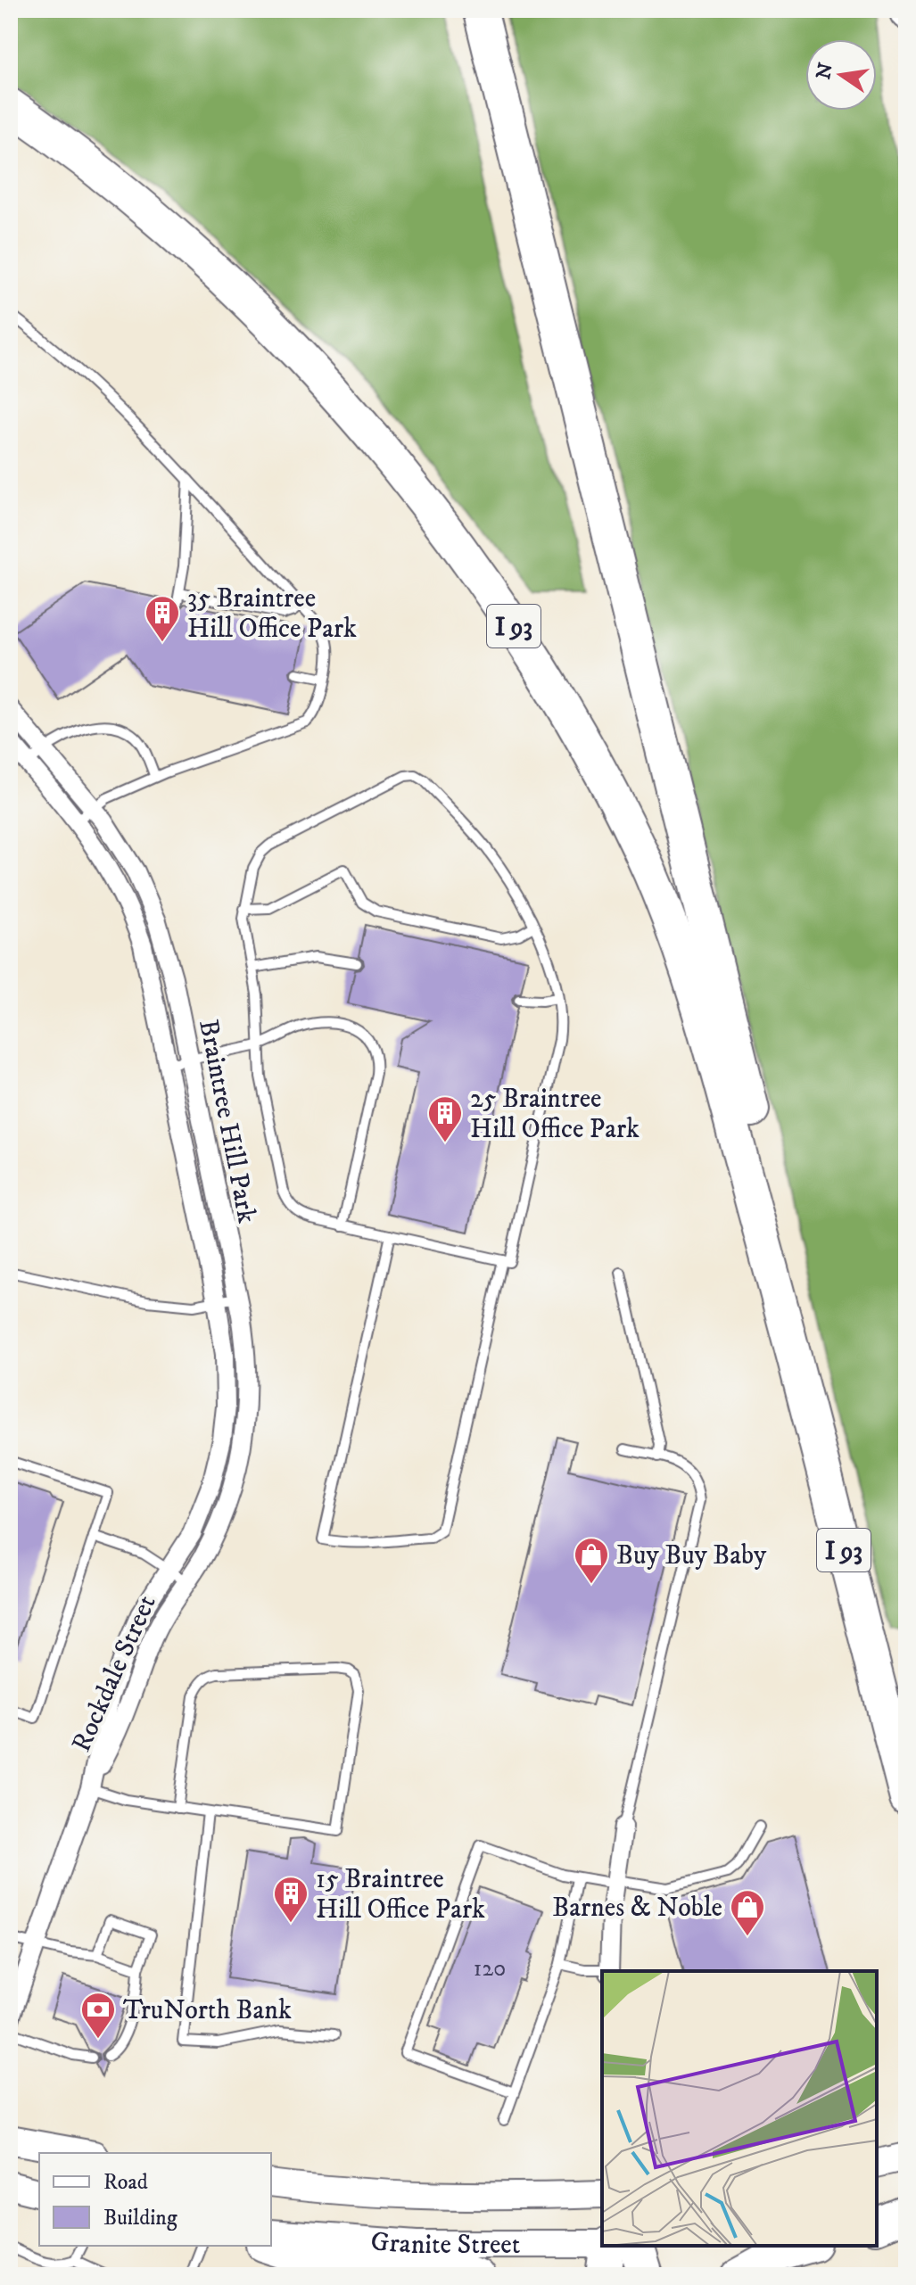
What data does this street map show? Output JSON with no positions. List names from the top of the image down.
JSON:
{
  "streets": {
    "highway": ["I 93"],
    "main road": ["Granite Street"],
    "street": ["Braintree Hill Park", "Rockdale Street"]
  },
  "crossings": [
    ["Braintree Hill Park", "Rockdale Street"]
  ],
  "places": {
    "building": ["35 Braintree Hill Office Park", "25 Braintree Hill Office Park", "15 Braintree Hill Office Park"],
    "shop": ["Buy Buy Baby", "Barnes & Noble"],
    "bank": ["TruNorth Bank"]
  },
  "house_numbers": ["120"],
  "legend": ["Road", "Building"],
  "north": "left"
}
